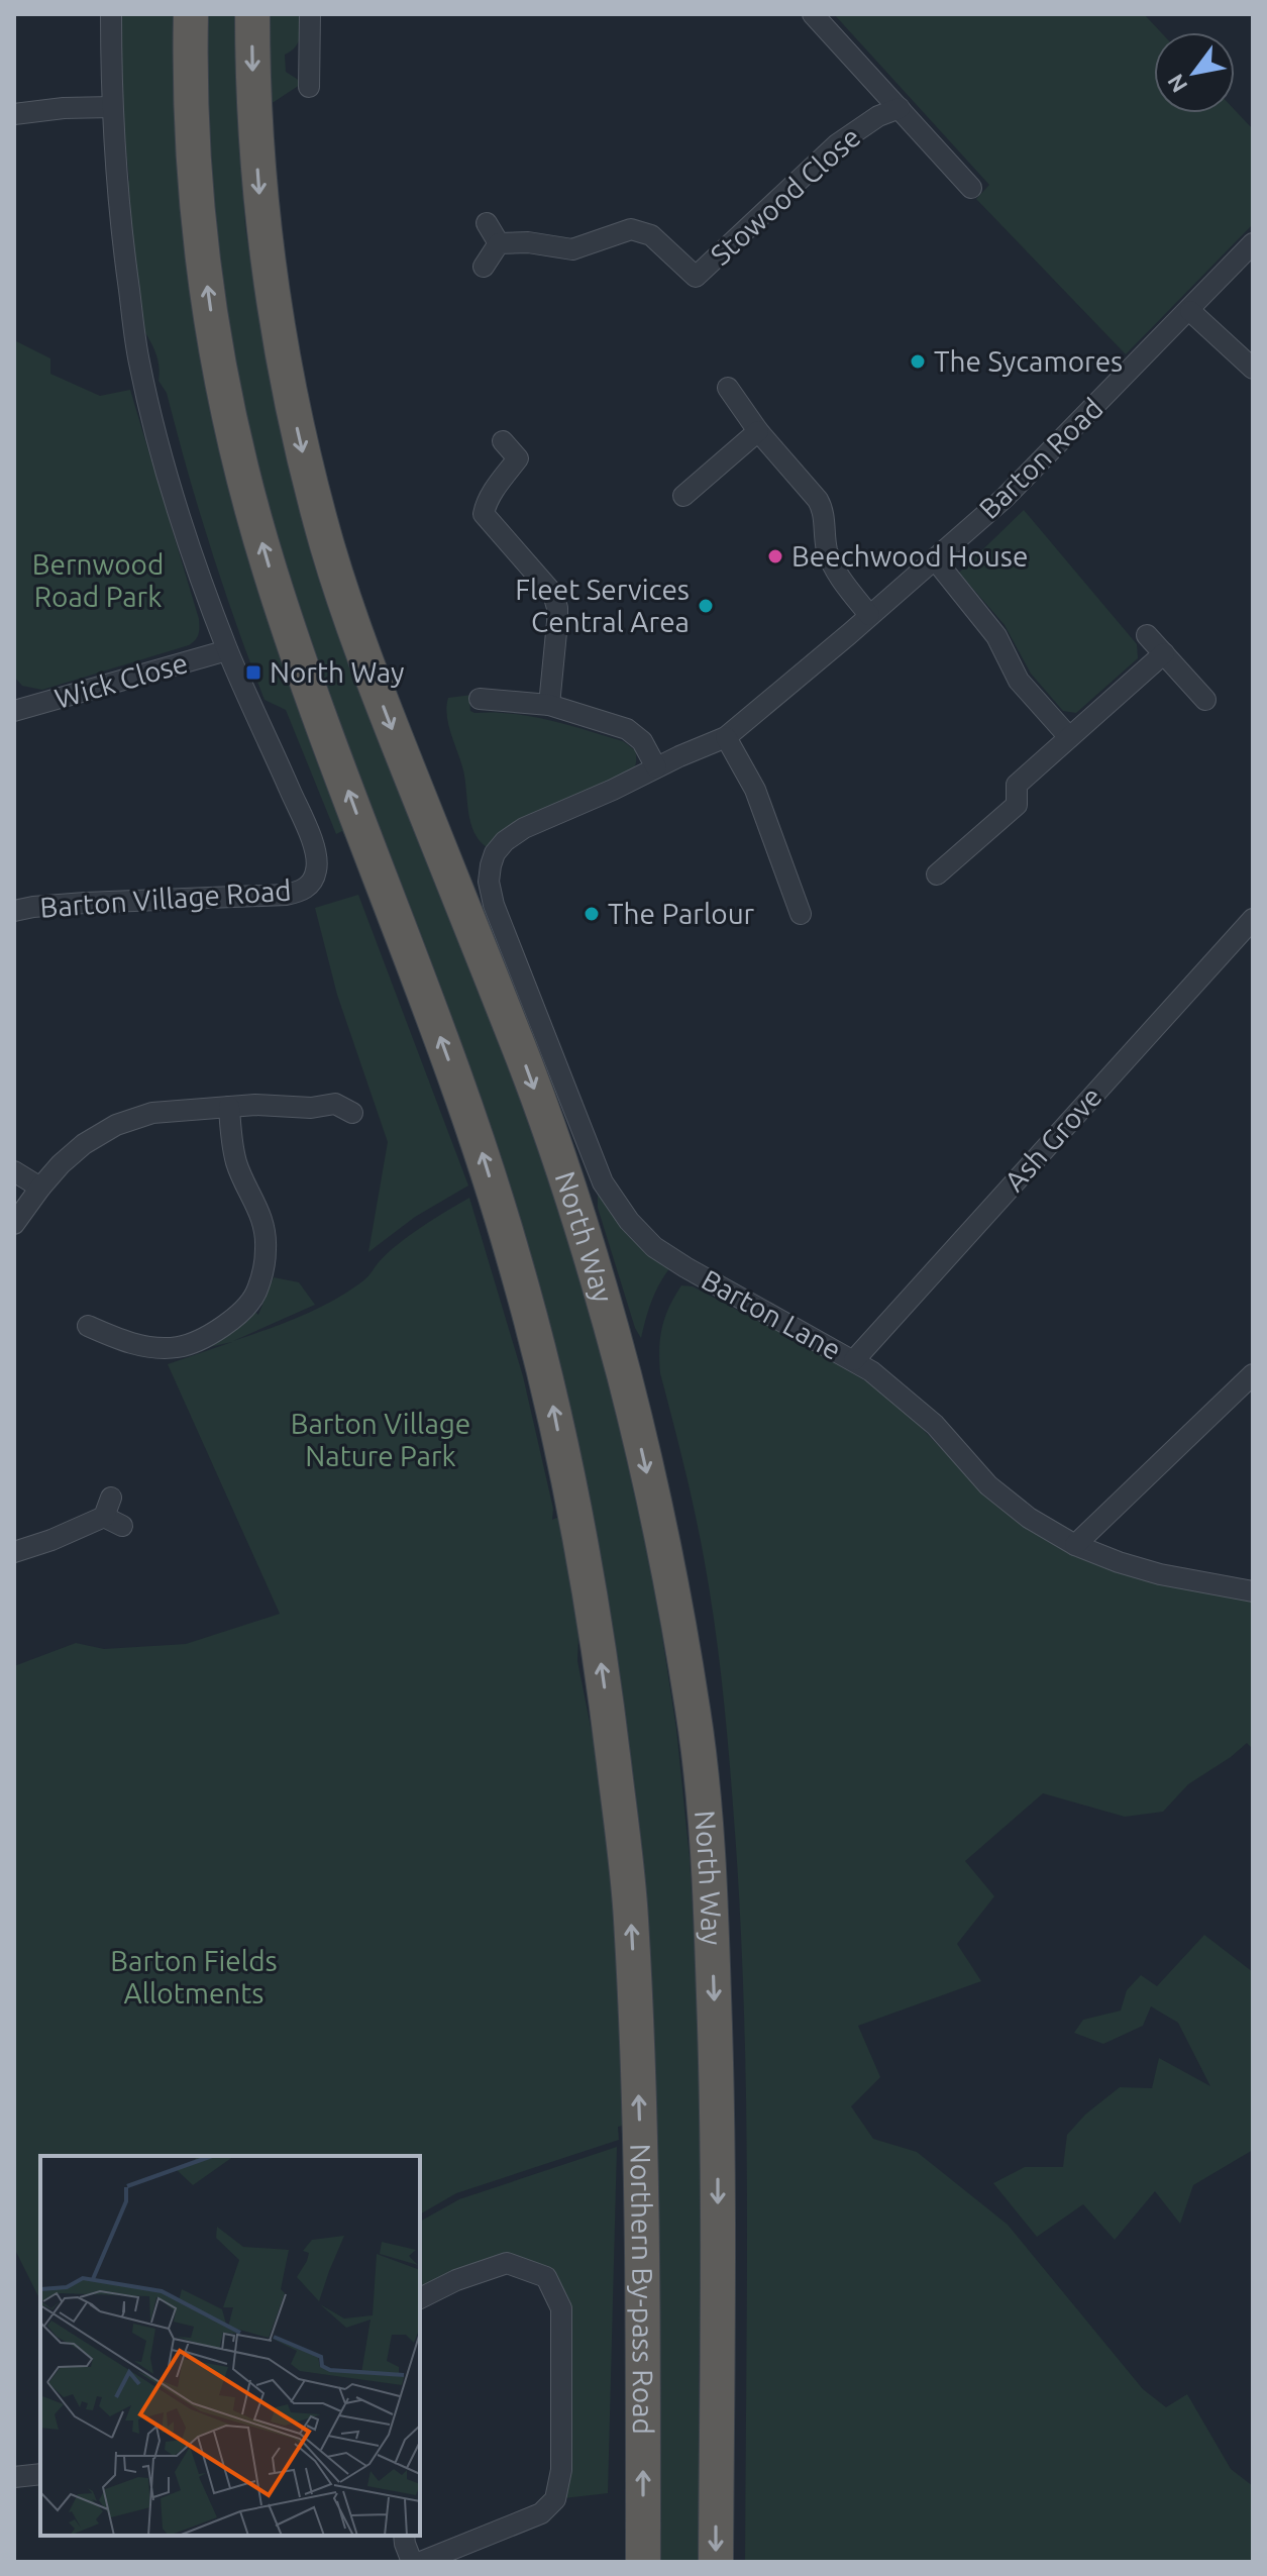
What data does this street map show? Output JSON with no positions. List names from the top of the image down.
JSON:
{
  "streets": {
    "highway": ["North Way", "Northern By-pass Road"],
    "street": [
      "Stowood Close",
      "Barton Road",
      "Wick Close",
      "Barton Village Road",
      "Ash Grove",
      "Barton Lane"
    ]
  },
  "crossings": [
    ["Barton Road", "Barton Lane"],
    ["Wick Close", "Barton Village Road"],
    ["Ash Grove", "Barton Lane"]
  ],
  "one_way": ["North Way", "Northern By-pass Road"],
  "parks": ["Bernwood Road Park", "Barton Village Nature Park", "Barton Fields Allotments"],
  "places": {
    "other": [
      "The Sycamores",
      "Beechwood House",
      "Fleet Services Central Area",
      "The Parlour"
    ],
    "transit": ["North Way"]
  },
  "north": "bottom left"
}
